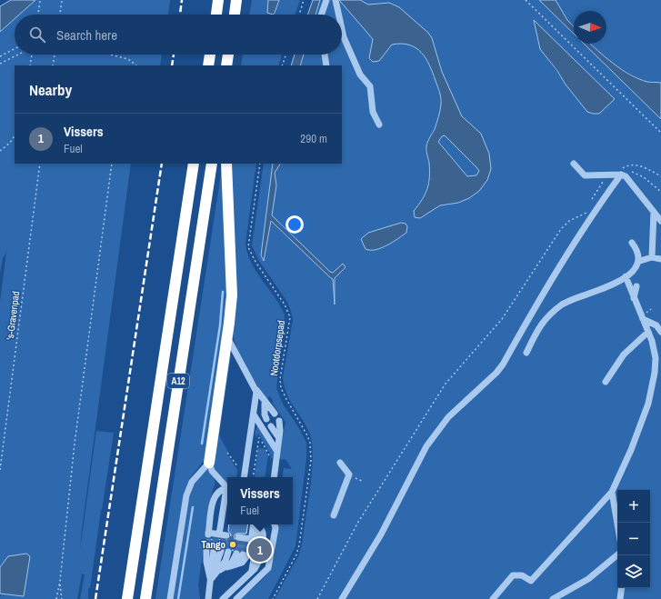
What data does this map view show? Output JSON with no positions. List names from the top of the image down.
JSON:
{
  "streets": {
    "highway": ["A12"],
    "path": ["'s-Gravenpad", "Nootdorpsepad"]
  },
  "places": ["Tango"],
  "north": "right",
  "page": {
    "search": "Search here",
    "heading": "Nearby",
    "list": [
      {
        "mark": "1",
        "name": "Vissers",
        "note": "Fuel",
        "value": "290 m"
      }
    ],
    "popup": ["Vissers", "Fuel"],
    "map_buttons": ["+", "−"],
    "pins": "1"
  }
}
